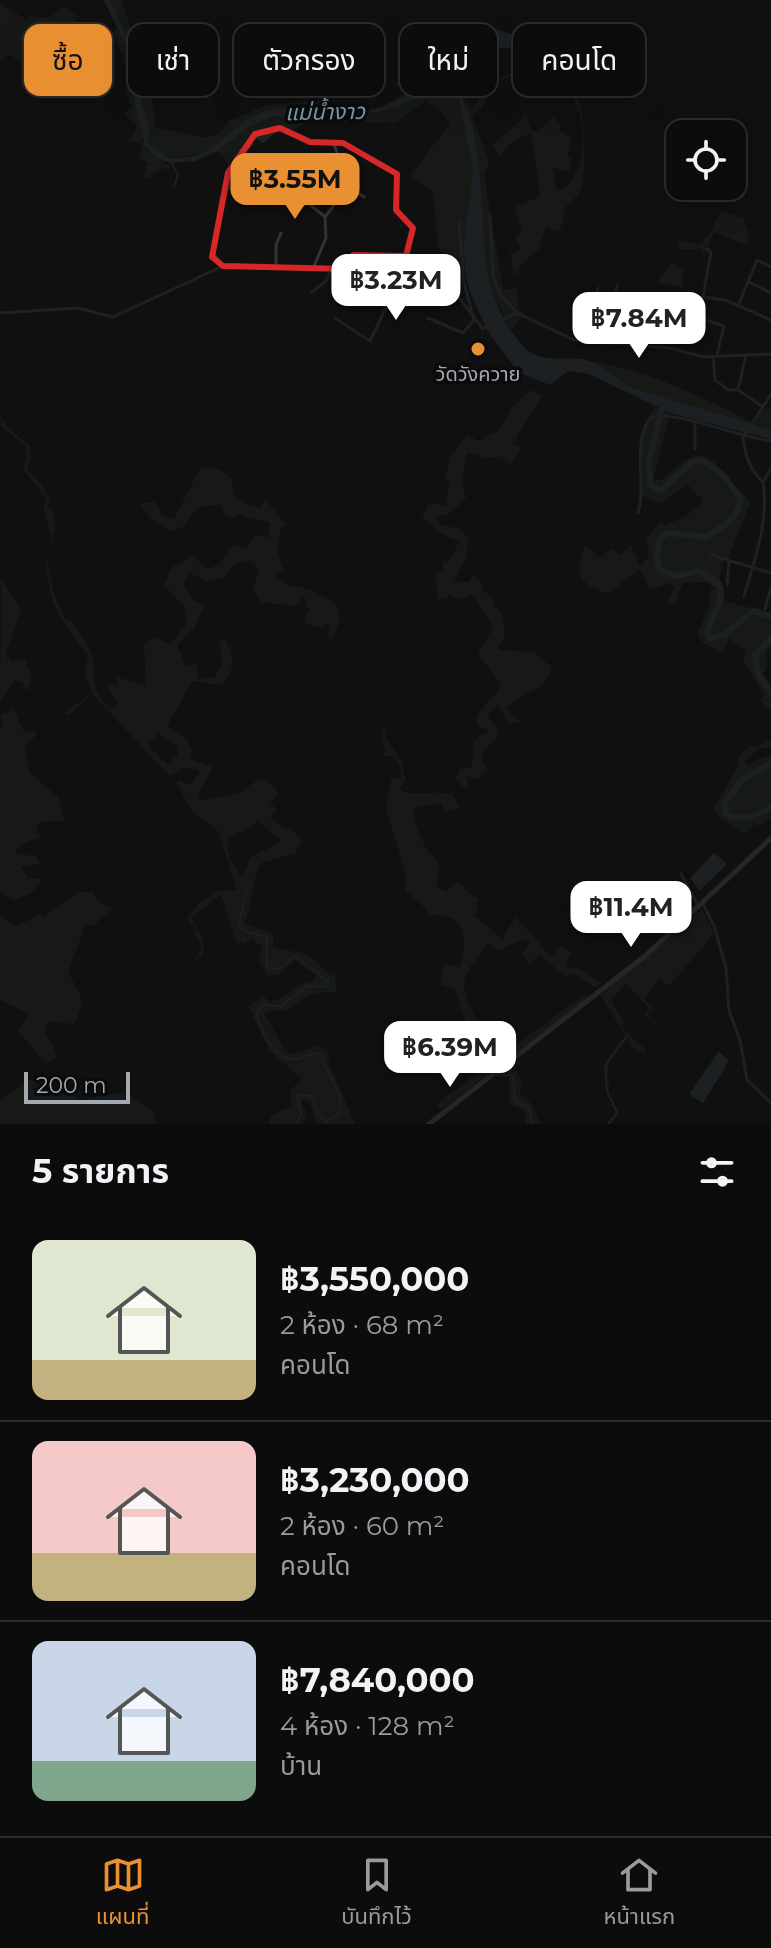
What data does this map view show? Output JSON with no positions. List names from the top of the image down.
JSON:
{
  "water": ["แม่น้ำงาว"],
  "places": ["วัดวังควาย"],
  "scale_bar": "200 m",
  "page": {
    "chip": [
      "ซื้อ",
      "เช่า",
      "ตัวกรอง",
      "ใหม่",
      "คอนโด"
    ],
    "price": [
      "฿3.55M",
      "฿3.23M",
      "฿7.84M",
      "฿11.4M",
      "฿6.39M"
    ],
    "scale": "200 m",
    "heading": "5 รายการ",
    "list": [
      {
        "name": "฿3,550,000",
        "note": "2 ห้อง · 68 m² · คอนโด"
      },
      {
        "name": "฿3,230,000",
        "note": "2 ห้อง · 60 m² · คอนโด"
      },
      {
        "name": "฿7,840,000",
        "note": "4 ห้อง · 128 m² · บ้าน"
      }
    ],
    "tabs": ["แผนที่", "บันทึกไว้", "หน้าแรก"]
  }
}
